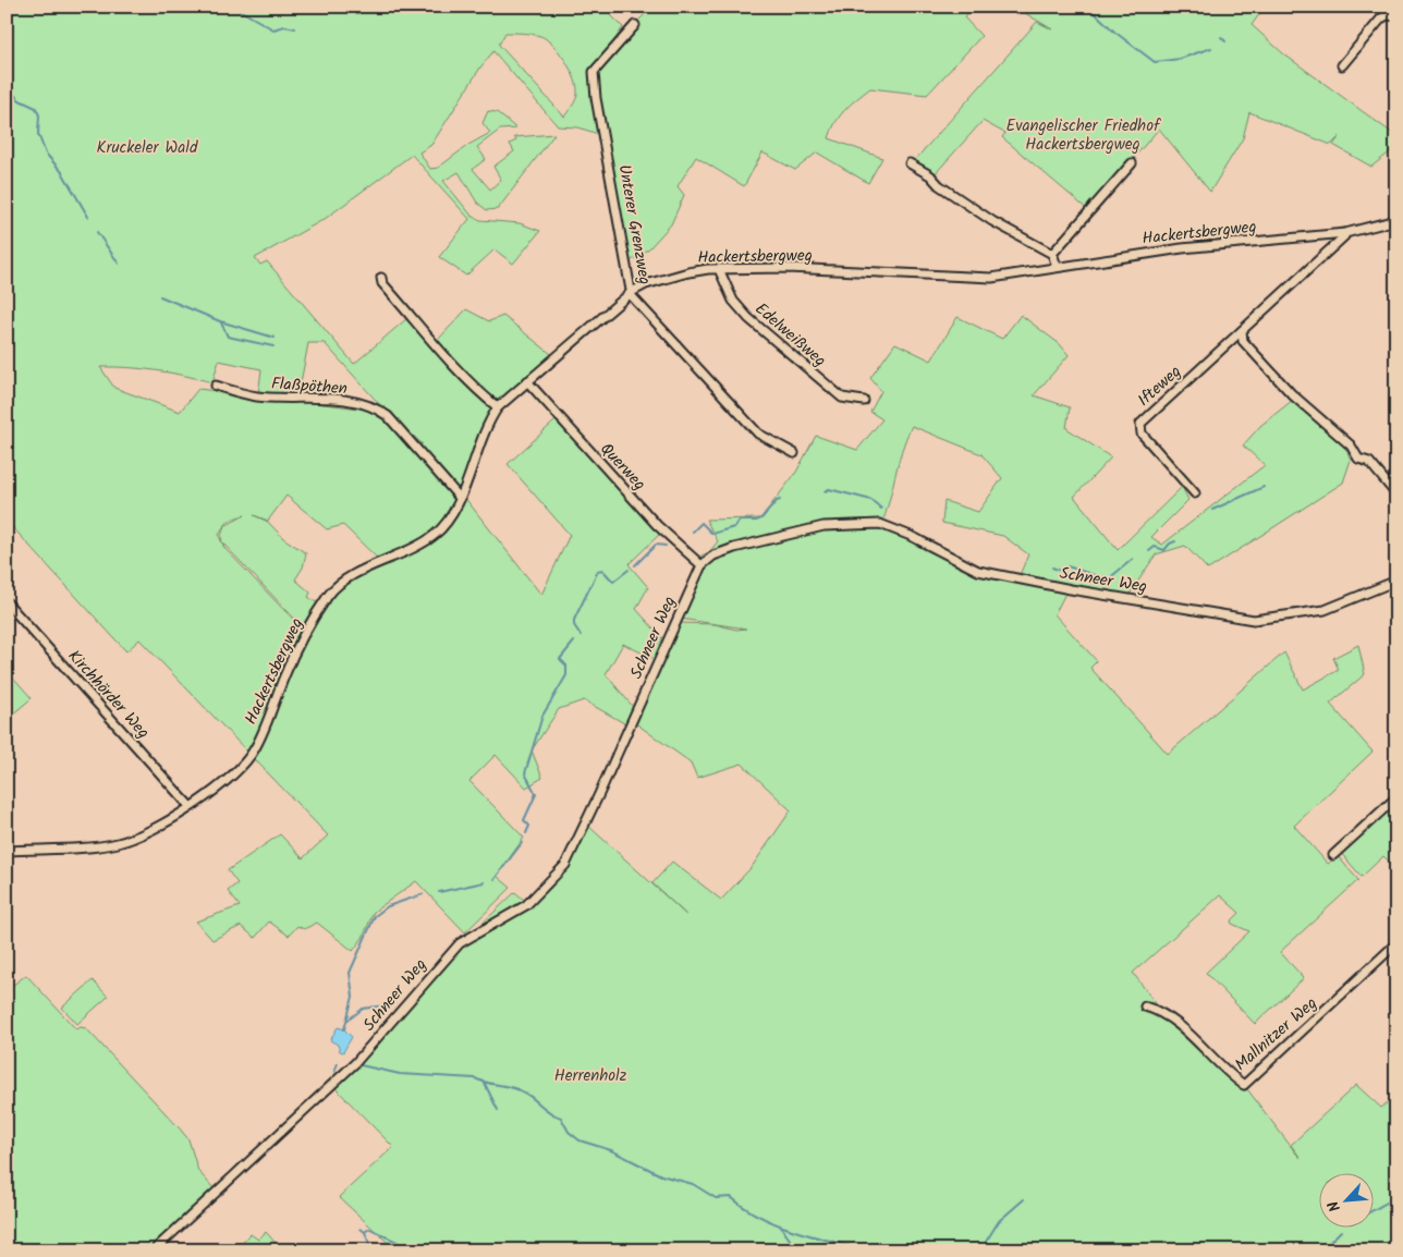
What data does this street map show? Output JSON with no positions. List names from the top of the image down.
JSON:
{
  "streets": {
    "street": [
      "Unterer Grenzweg",
      "Hackertsbergweg",
      "Edelweißweg",
      "Flaßpöthen",
      "Ifteweg",
      "Querweg",
      "Schneer Weg",
      "Kirchhörder Weg",
      "Mallnitzer Weg"
    ]
  },
  "crossings": [
    ["Unterer Grenzweg", "Hackertsbergweg"],
    ["Hackertsbergweg", "Edelweißweg"],
    ["Hackertsbergweg", "Flaßpöthen"],
    ["Hackertsbergweg", "Querweg"],
    ["Hackertsbergweg", "Kirchhörder Weg"],
    ["Querweg", "Schneer Weg"]
  ],
  "parks": ["Evangelischer Friedhof Hackertsbergweg", "Kruckeler Wald", "Herrenholz"],
  "north": "bottom left"
}
